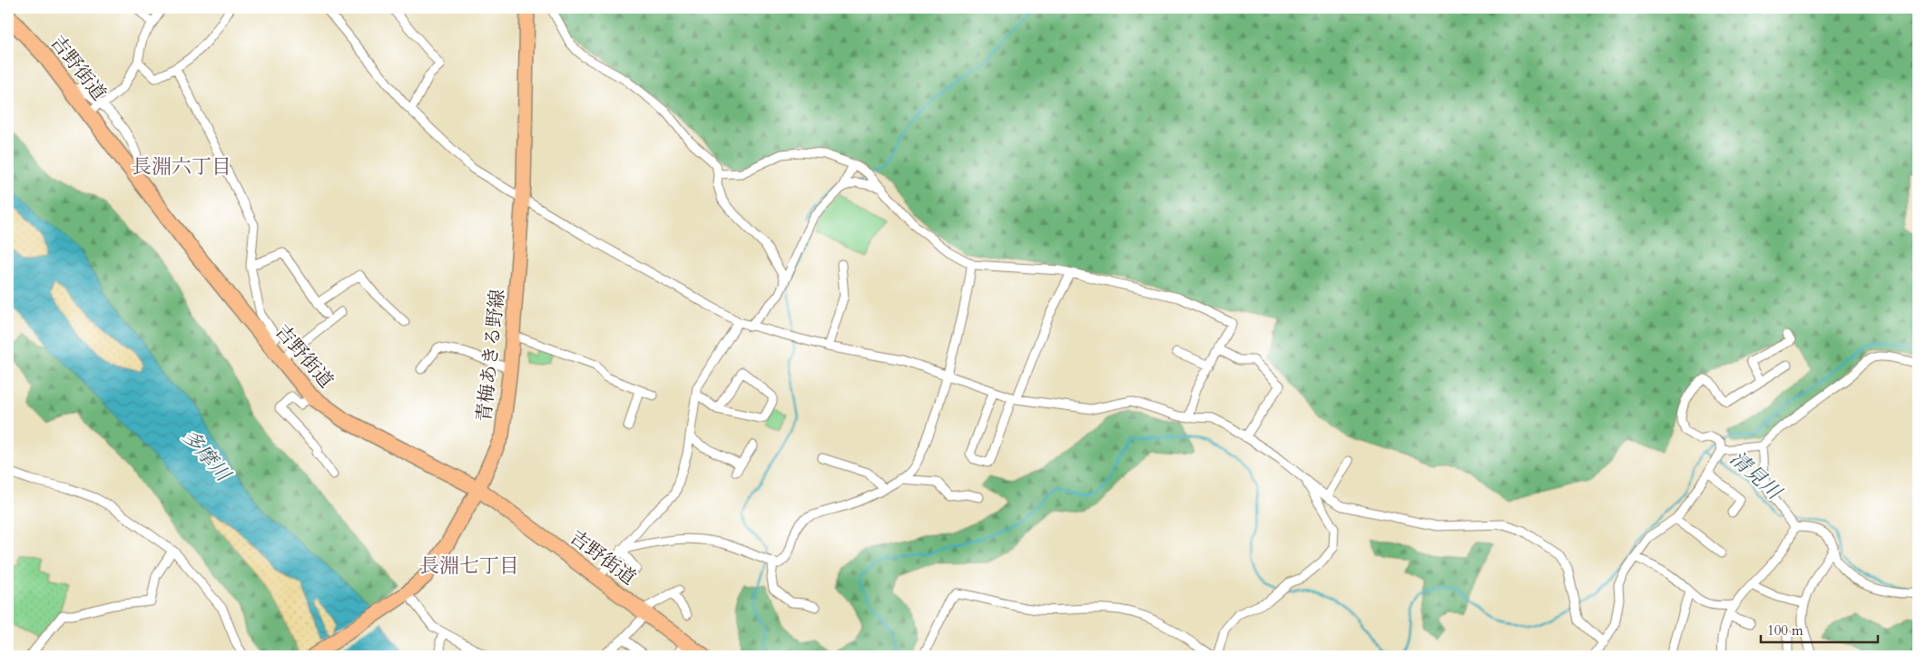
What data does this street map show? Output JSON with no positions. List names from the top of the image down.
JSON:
{
  "streets": {
    "highway": ["吉野街道"],
    "main road": ["青梅あきる野線"]
  },
  "crossings": [
    ["吉野街道", "青梅あきる野線"]
  ],
  "districts": ["長淵六丁目", "長淵七丁目"],
  "water": ["多摩川", "清見川"],
  "scale_bar": "100 m"
}
